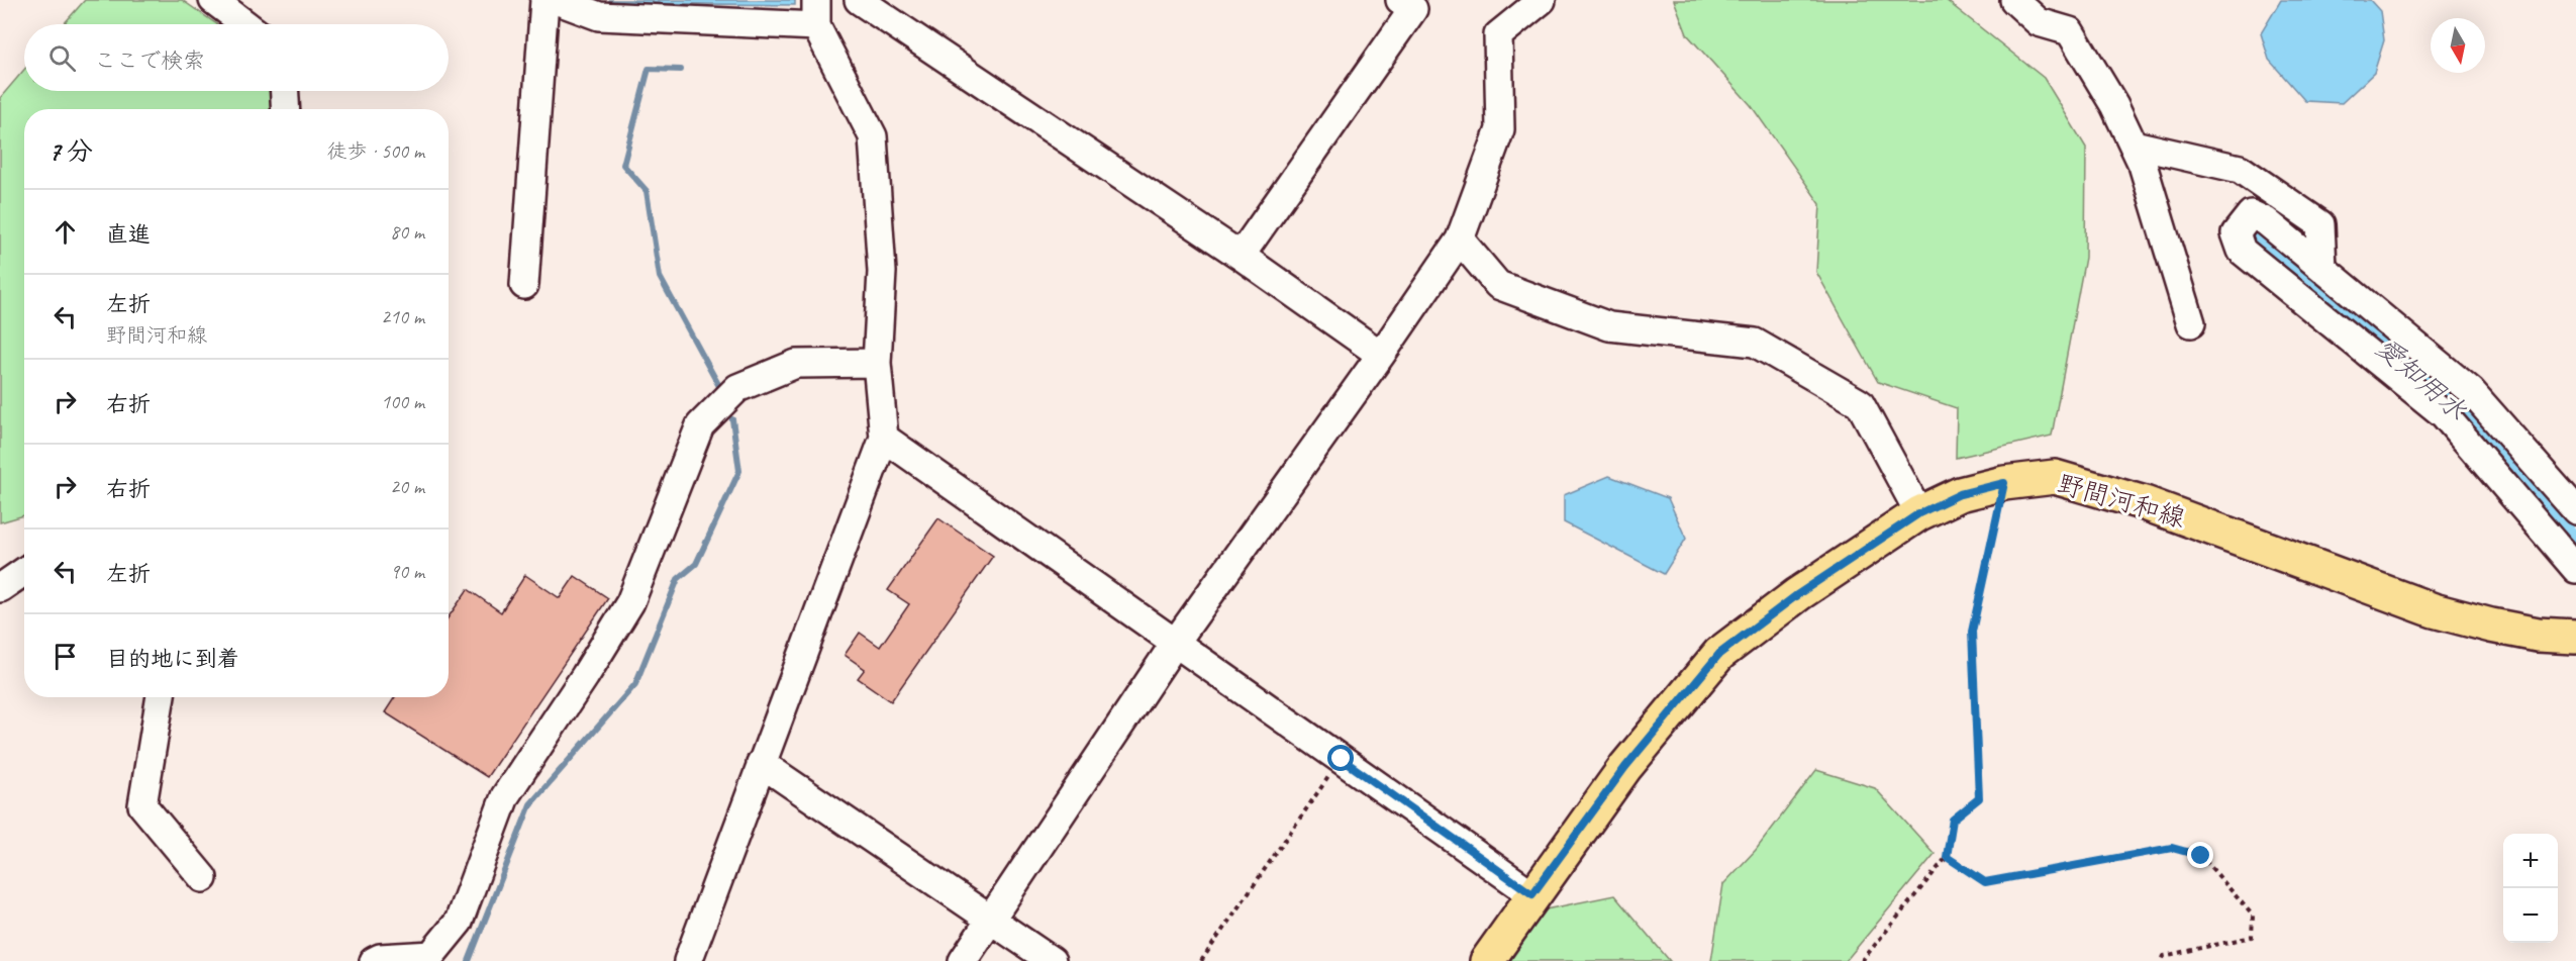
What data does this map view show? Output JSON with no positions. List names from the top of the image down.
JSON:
{
  "streets": {
    "main road": ["野間河和線"]
  },
  "water": ["愛知用水"],
  "north": "bottom",
  "page": {
    "search": "ここで検索",
    "heading": ["7 分", "徒歩 · 500 m"],
    "list": [
      ["直進", "80 m"],
      ["左折", "野間河和線", "210 m"],
      ["右折", "100 m"],
      ["右折", "20 m"],
      ["左折", "90 m"],
      "目的地に到着"
    ],
    "map_buttons": ["+", "−"]
  }
}
